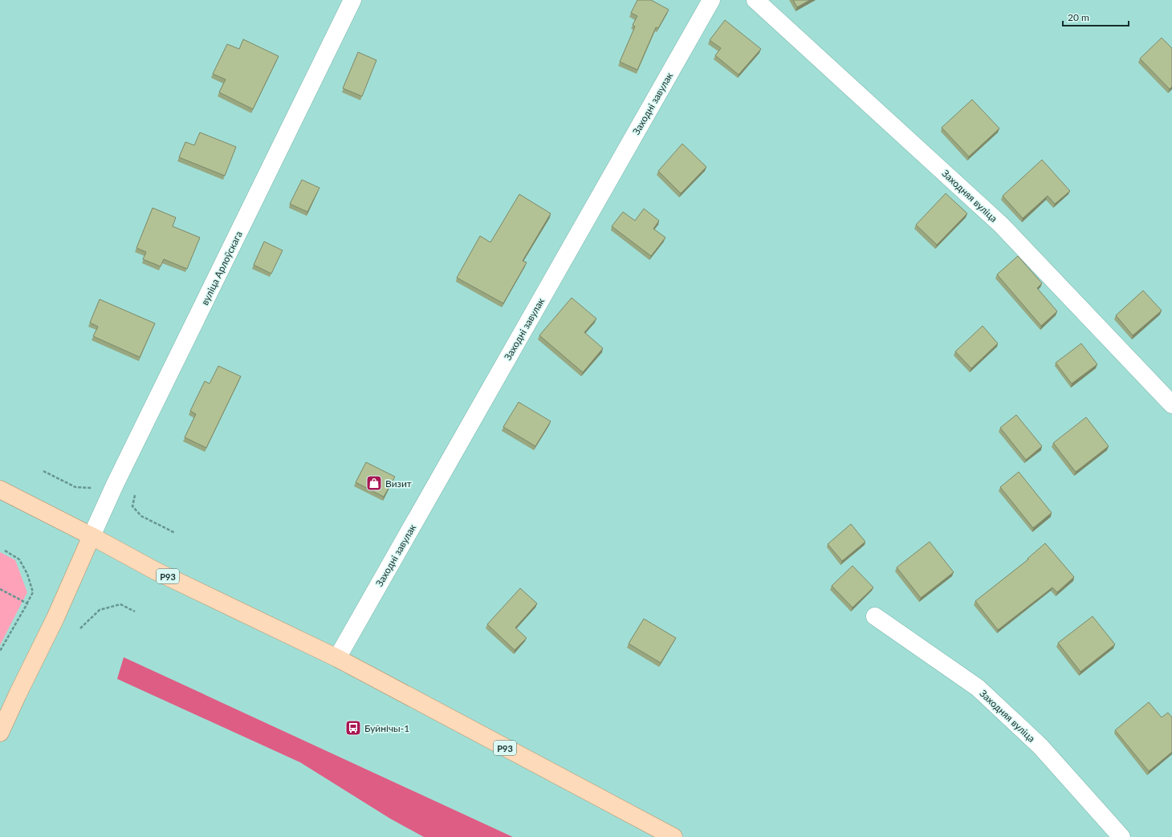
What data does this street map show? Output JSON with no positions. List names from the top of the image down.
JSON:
{
  "streets": {
    "main road": ["Р93"],
    "street": ["Заходні завулак", "Заходняя вуліца", "вуліца Арлоўскага"]
  },
  "crossings": [
    ["Заходні завулак", "Р93"],
    ["вуліца Арлоўскага", "Р93"]
  ],
  "places": {
    "shop": ["Визит"],
    "bus stop": ["Буйнічы-1"]
  },
  "scale_bar": "20 m"
}
